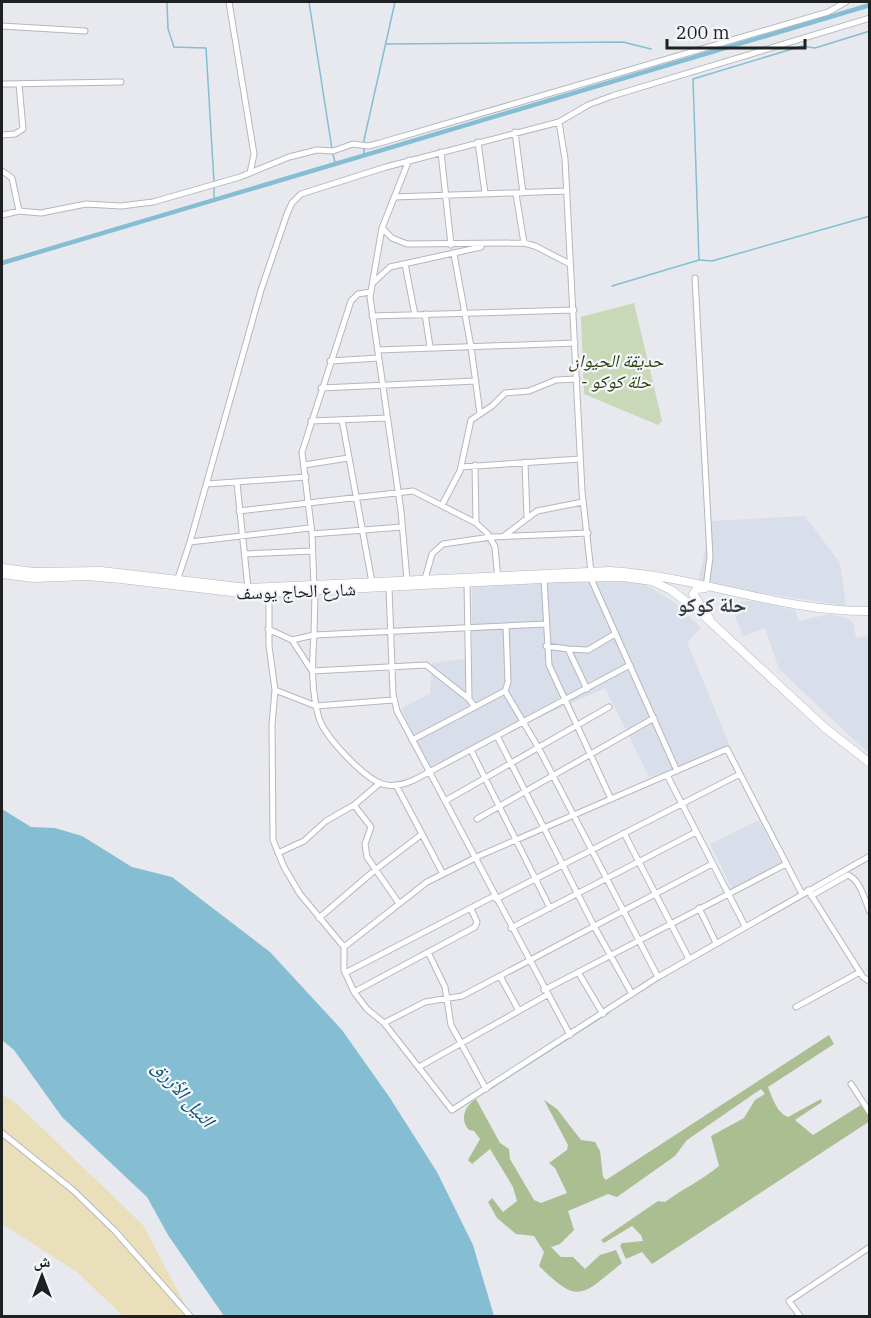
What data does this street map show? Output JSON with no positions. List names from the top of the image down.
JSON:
{
  "streets": {
    "main road": ["شارع الحاج يوسف"]
  },
  "districts": ["حلة كوكو"],
  "water": ["النيل الأزرق"],
  "parks": ["حديقة الحيوان - حلة كوكو"],
  "scale_bar": "200 m",
  "north": "top"
}
